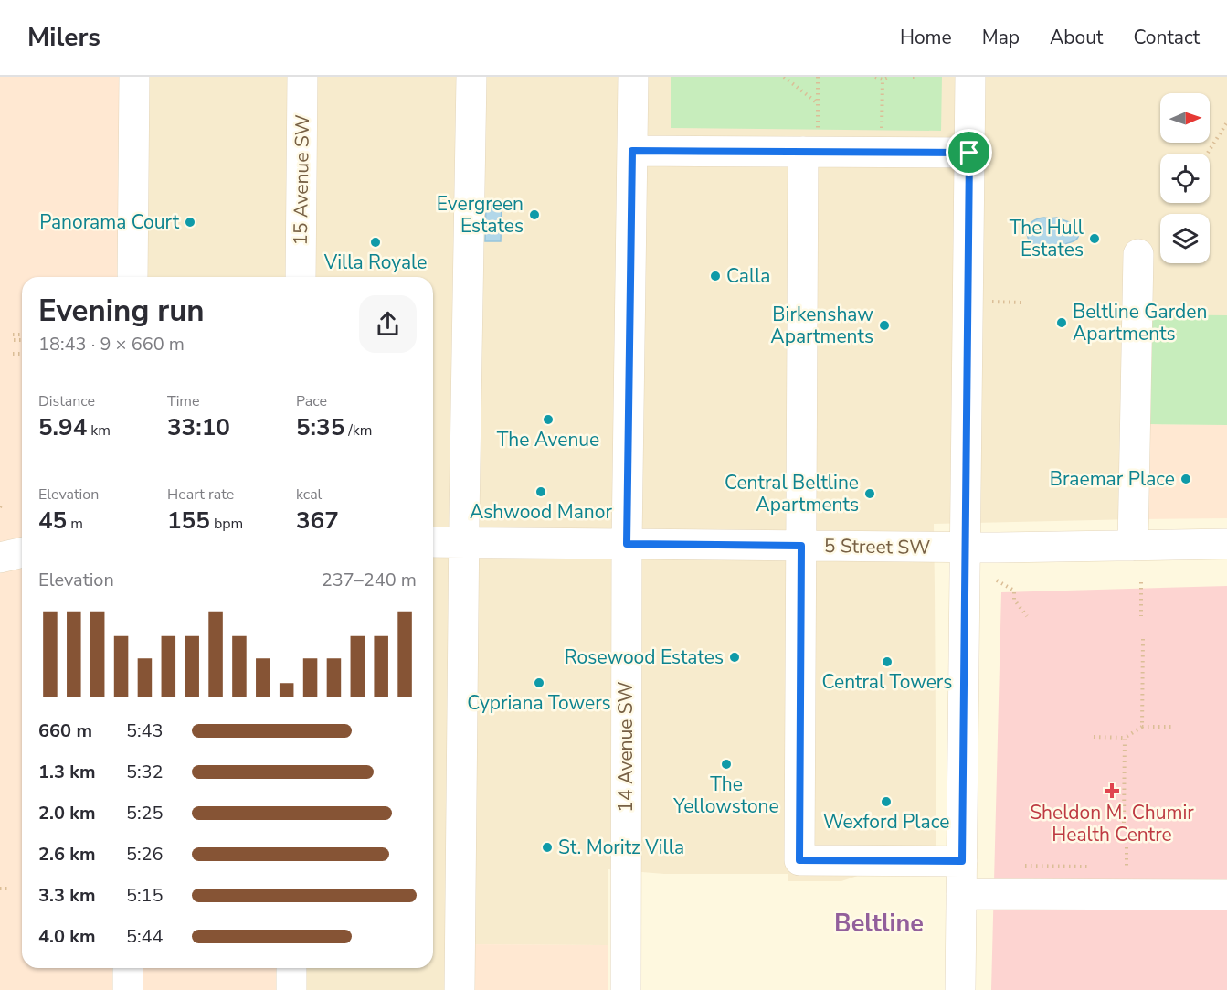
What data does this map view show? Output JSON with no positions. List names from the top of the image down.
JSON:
{
  "streets": {
    "street": ["15 Avenue SW", "5 Street SW", "14 Avenue SW"]
  },
  "crossings": [
    ["5 Street SW", "14 Avenue SW"]
  ],
  "districts": ["Beltline"],
  "places": {
    "other": [
      "Evergreen Estates",
      "Panorama Court",
      "The Hull Estates",
      "Villa Royale",
      "Calla",
      "Beltline Garden Apartments",
      "Birkenshaw Apartments",
      "The Avenue",
      "Braemar Place",
      "Ashwood Manor",
      "Central Beltline Apartments",
      "Rosewood Estates",
      "Central Towers",
      "Cypriana Towers",
      "The Yellowstone",
      "Wexford Place",
      "St. Moritz Villa"
    ],
    "health": ["Sheldon M. Chumir Health Centre"]
  },
  "north": "right",
  "page": {
    "header": "Milers",
    "nav": [
      "Home",
      "Map",
      "About",
      "Contact"
    ],
    "heading": ["Evening run", "18:43 · 9 × 660 m"],
    "stats": [
      ["Distance", "5.94 km"],
      ["Time", "33:10"],
      ["Pace", "5:35 /km"],
      ["Elevation", "45 m"],
      ["Heart rate", "155 bpm"],
      ["kcal", "367"]
    ],
    "chart": ["Elevation", "237–240 m"],
    "list": [
      {
        "name": "660 m",
        "note": "5:43"
      },
      {
        "name": "1.3 km",
        "note": "5:32"
      },
      {
        "name": "2.0 km",
        "note": "5:25"
      },
      {
        "name": "2.6 km",
        "note": "5:26"
      },
      {
        "name": "3.3 km",
        "note": "5:15"
      },
      {
        "name": "4.0 km",
        "note": "5:44"
      }
    ]
  }
}
